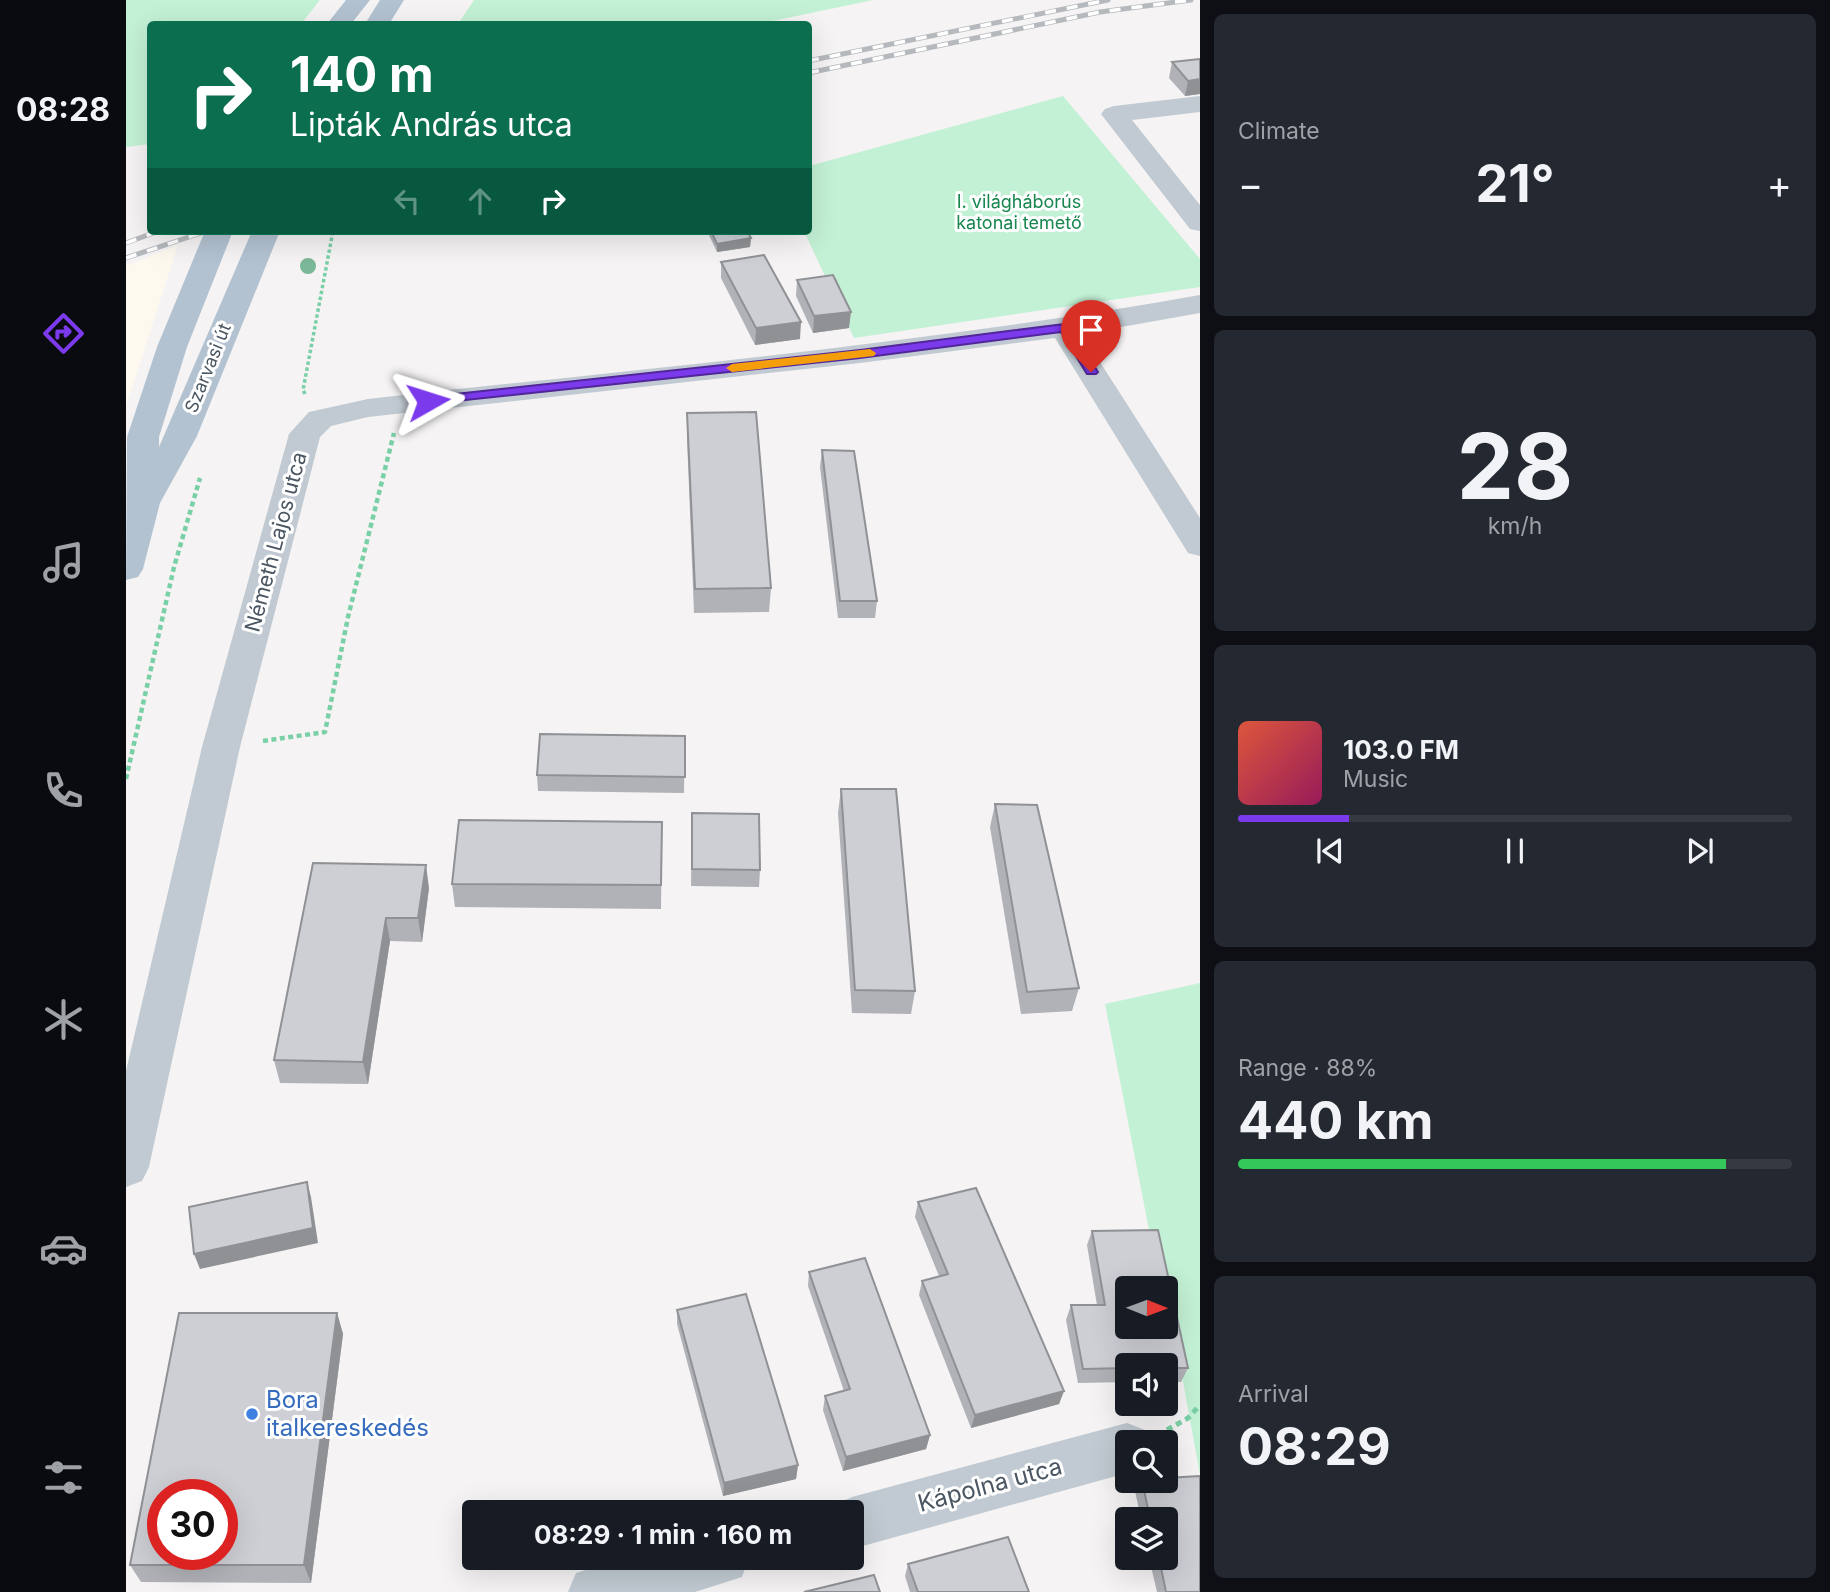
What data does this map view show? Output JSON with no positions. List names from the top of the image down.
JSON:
{
  "streets": {
    "main road": ["Szarvasi út"],
    "street": ["Németh Lajos utca", "Kápolna utca"]
  },
  "parks": ["I. világháborús katonai temető"],
  "places": ["Bora italkereskedés"],
  "north": "right",
  "page": {
    "tabs": "08:28",
    "tile": [
      "Climate",
      ["28", "km/h"],
      ["Range · 88%", "440 km"],
      ["Arrival", "08:29"]
    ],
    "turn": ["140 m", "Lipták András utca"],
    "heat": ["−", "21°", "+"],
    "song": ["103.0 FM", "Music"],
    "limit": "30",
    "trip": "08:29 · 1 min · 160 m"
  }
}
